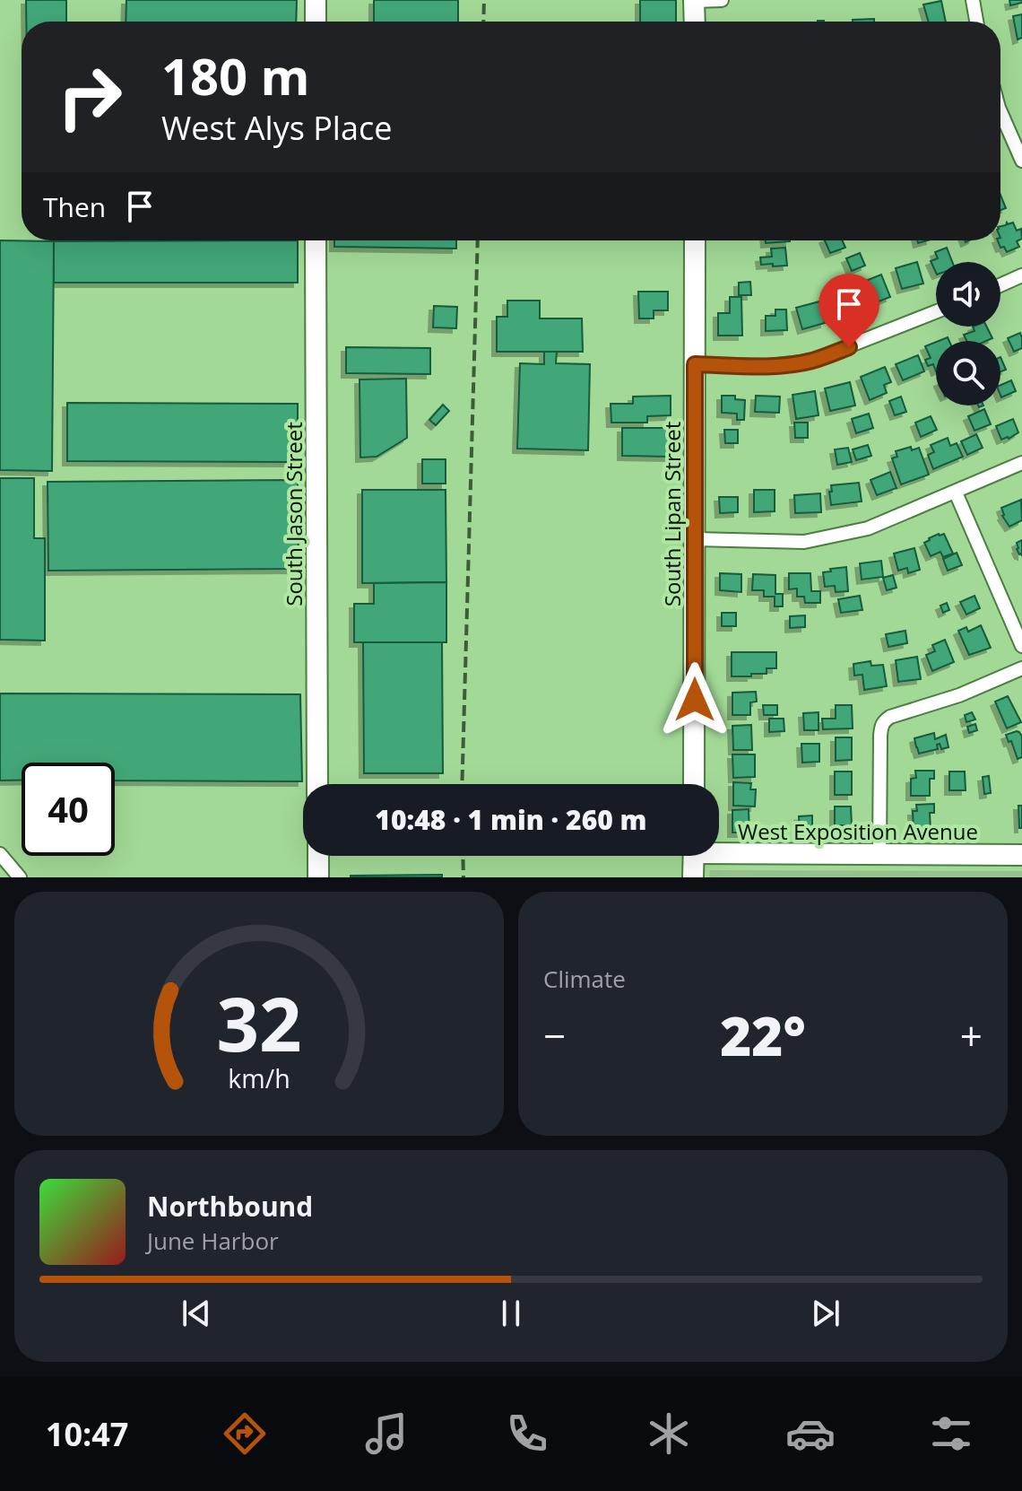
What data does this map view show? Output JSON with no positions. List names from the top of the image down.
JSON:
{
  "streets": {
    "street": ["South Jason Street", "South Lipan Street", "West Exposition Avenue"]
  },
  "page": {
    "turn": ["180 m", "West Alys Place"],
    "then": "Then",
    "limit": "40",
    "trip": "10:48 · 1 min · 260 m",
    "tile": "Climate",
    "heat": ["−", "22°", "+"],
    "song": ["Northbound", "June Harbor"],
    "tabs": "10:47",
    "gauge": ["32", "km/h"]
  }
}
